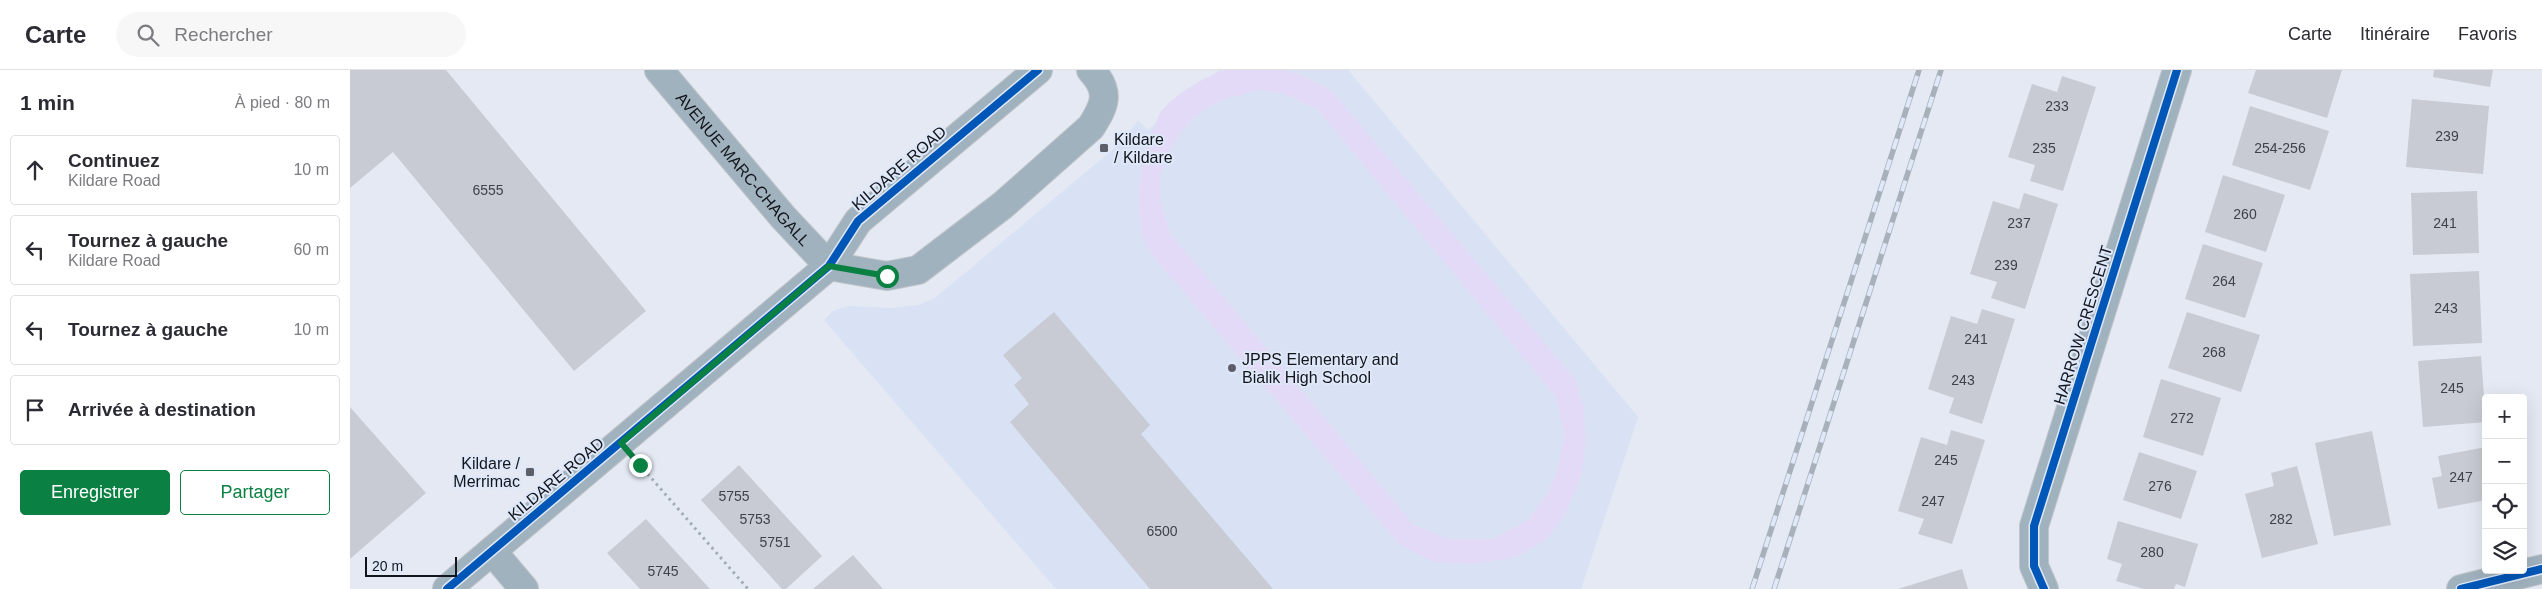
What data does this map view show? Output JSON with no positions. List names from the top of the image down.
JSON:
{
  "streets": {
    "street": ["KILDARE ROAD", "AVENUE MARC-CHAGALL", "HARROW CRESCENT"]
  },
  "crossings": [
    ["KILDARE ROAD", "AVENUE MARC-CHAGALL"]
  ],
  "places": {
    "transit": ["Kildare / Kildare", "Kildare / Merrimac"],
    "other": ["JPPS Elementary and Bialik High School"]
  },
  "house_numbers": [
    "233",
    "239",
    "235",
    "254-256",
    "6555",
    "260",
    "237",
    "241",
    "239",
    "264",
    "243",
    "241",
    "268",
    "243",
    "245",
    "272",
    "245",
    "247",
    "276",
    "5755",
    "247",
    "5753",
    "282",
    "6500",
    "5751",
    "280",
    "5745"
  ],
  "scale_bar": "20 m",
  "page": {
    "header": "Carte",
    "search": "Rechercher",
    "nav": ["Carte", "Itinéraire", "Favoris"],
    "heading": ["1 min", "À pied · 80 m"],
    "list": [
      ["Continuez", "Kildare Road", "10 m"],
      ["Tournez à gauche", "Kildare Road", "60 m"],
      ["Tournez à gauche", "10 m"],
      "Arrivée à destination"
    ],
    "map_buttons": ["+", "−"],
    "buttons": ["Enregistrer", "Partager"],
    "scale": "20 m"
  }
}
